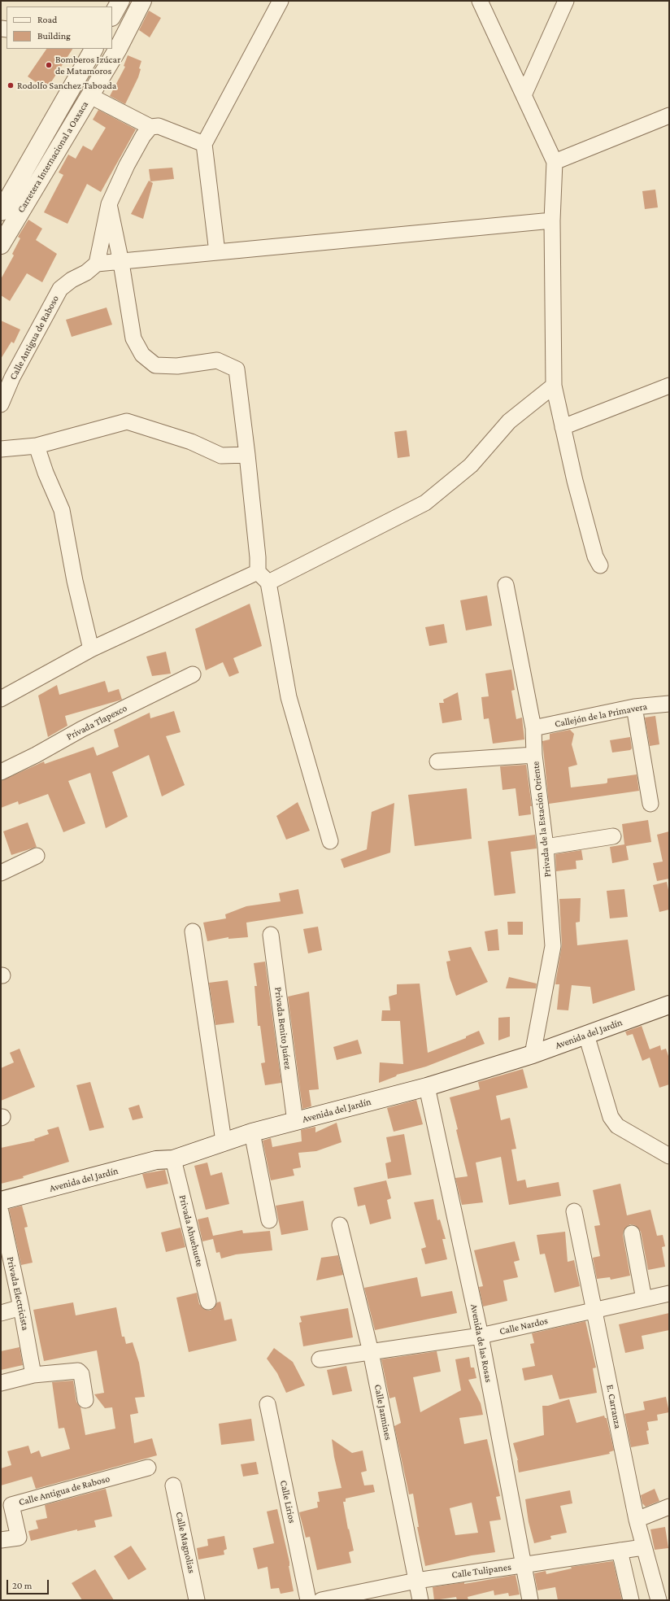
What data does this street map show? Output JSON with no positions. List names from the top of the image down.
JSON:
{
  "streets": {
    "main road": ["Carretera Internacional a Oaxaca", "Avenida del Jardín"],
    "street": [
      "Calle Antigua de Raboso",
      "Callejón de la Primavera",
      "Privada Tlapexco",
      "Privada de la Estación Oriente",
      "Privada Benito Juárez",
      "Privada Ahuehuete",
      "Privada Electricista",
      "Calle Nardos",
      "Avenida de las Rosas",
      "E. Carranza",
      "Calle Jazmines",
      "Calle Lirios",
      "Calle Magnolias",
      "Calle Tulipanes"
    ]
  },
  "crossings": [
    ["Callejón de la Primavera", "Privada de la Estación Oriente"],
    ["Privada de la Estación Oriente", "Avenida del Jardín"],
    ["Privada Benito Juárez", "Avenida del Jardín"],
    ["Avenida del Jardín", "Privada Ahuehuete"],
    ["Avenida del Jardín", "Avenida de las Rosas"],
    ["Calle Nardos", "Avenida de las Rosas"],
    ["Calle Nardos", "E. Carranza"],
    ["Calle Nardos", "Calle Jazmines"],
    ["Avenida de las Rosas", "Calle Tulipanes"],
    ["E. Carranza", "Calle Tulipanes"],
    ["Calle Jazmines", "Calle Tulipanes"]
  ],
  "places": ["Bomberos Izúcar de Matamoros", "Rodolfo Sanchez Taboada"],
  "legend": ["Road", "Building"],
  "scale_bar": "20 m"
}
